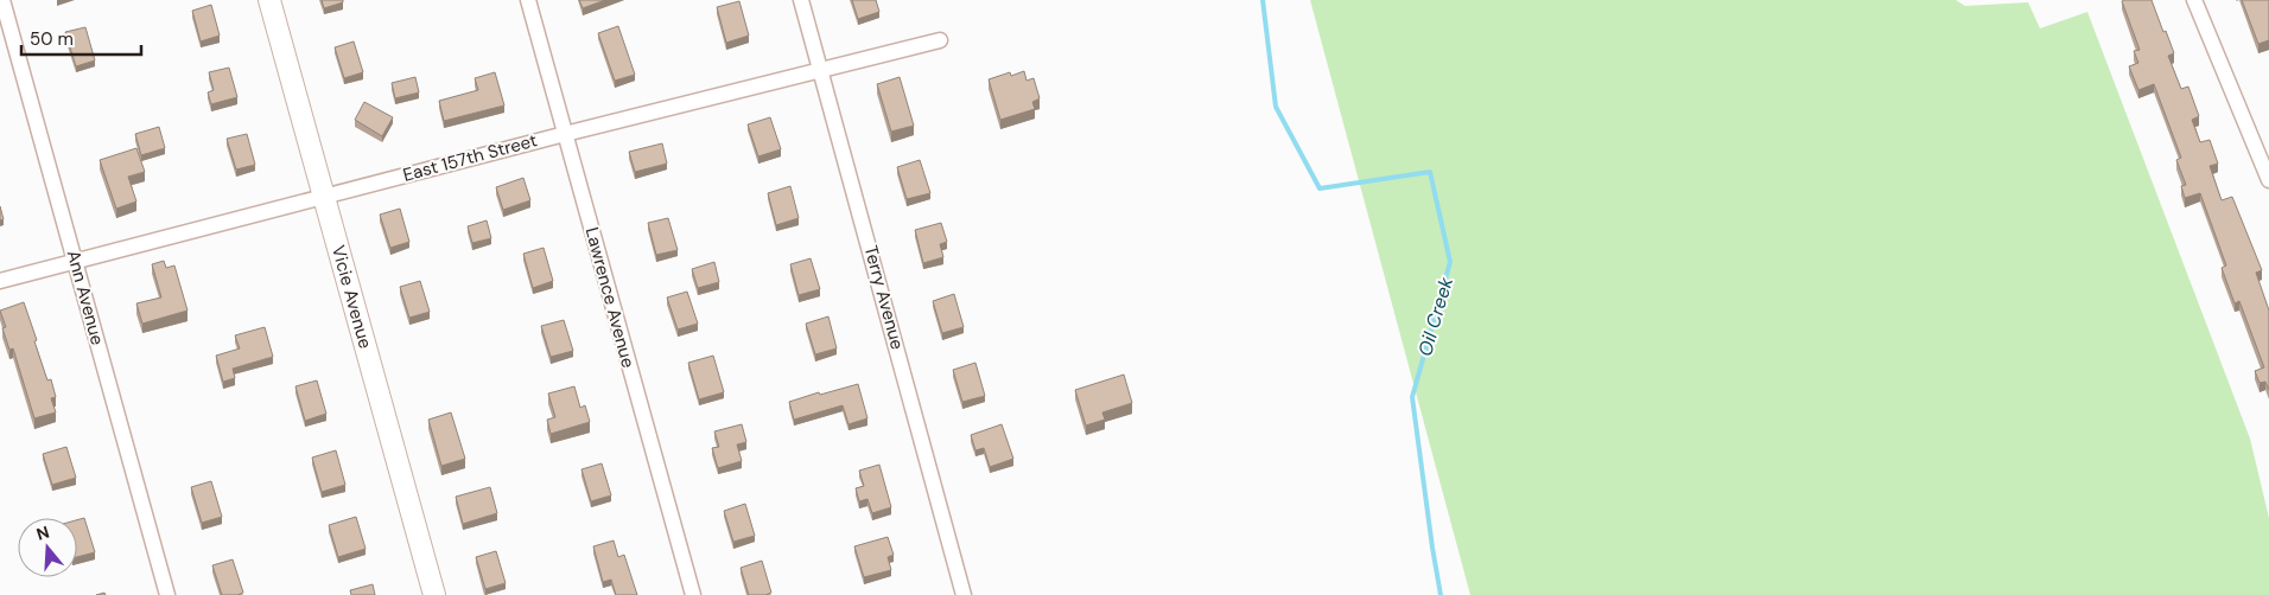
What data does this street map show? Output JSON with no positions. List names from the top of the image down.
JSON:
{
  "streets": {
    "street": [
      "East 157th Street",
      "Ann Avenue",
      "Vicie Avenue",
      "Lawrence Avenue",
      "Terry Avenue"
    ]
  },
  "crossings": [
    ["East 157th Street", "Ann Avenue"],
    ["East 157th Street", "Vicie Avenue"],
    ["East 157th Street", "Lawrence Avenue"],
    ["East 157th Street", "Terry Avenue"]
  ],
  "water": ["Oil Creek"],
  "scale_bar": "50 m",
  "north": "top"
}
